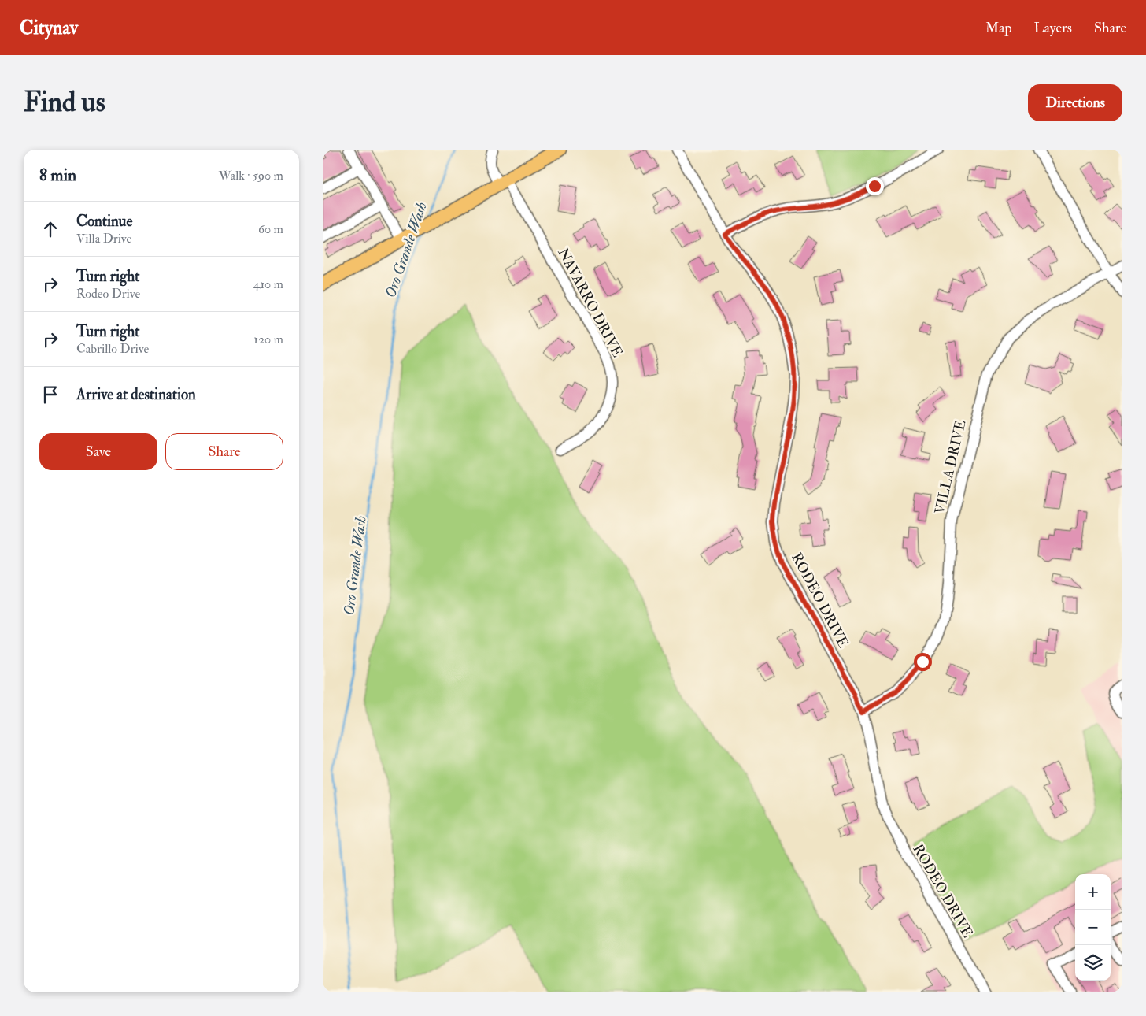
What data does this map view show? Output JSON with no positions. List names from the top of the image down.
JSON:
{
  "streets": {
    "street": ["NAVARRO DRIVE", "VILLA DRIVE", "RODEO DRIVE"]
  },
  "crossings": [
    ["VILLA DRIVE", "RODEO DRIVE"]
  ],
  "water": ["Oro Grande Wash"],
  "page": {
    "header": "Citynav",
    "nav": ["Map", "Layers", "Share"],
    "buttons": [
      "Directions",
      ["Save", "Share"]
    ],
    "title": "Find us",
    "heading": ["8 min", "Walk · 590 m"],
    "list": [
      ["Continue", "Villa Drive", "60 m"],
      ["Turn right", "Rodeo Drive", "410 m"],
      ["Turn right", "Cabrillo Drive", "120 m"],
      "Arrive at destination"
    ],
    "map_buttons": ["+", "−"]
  }
}
